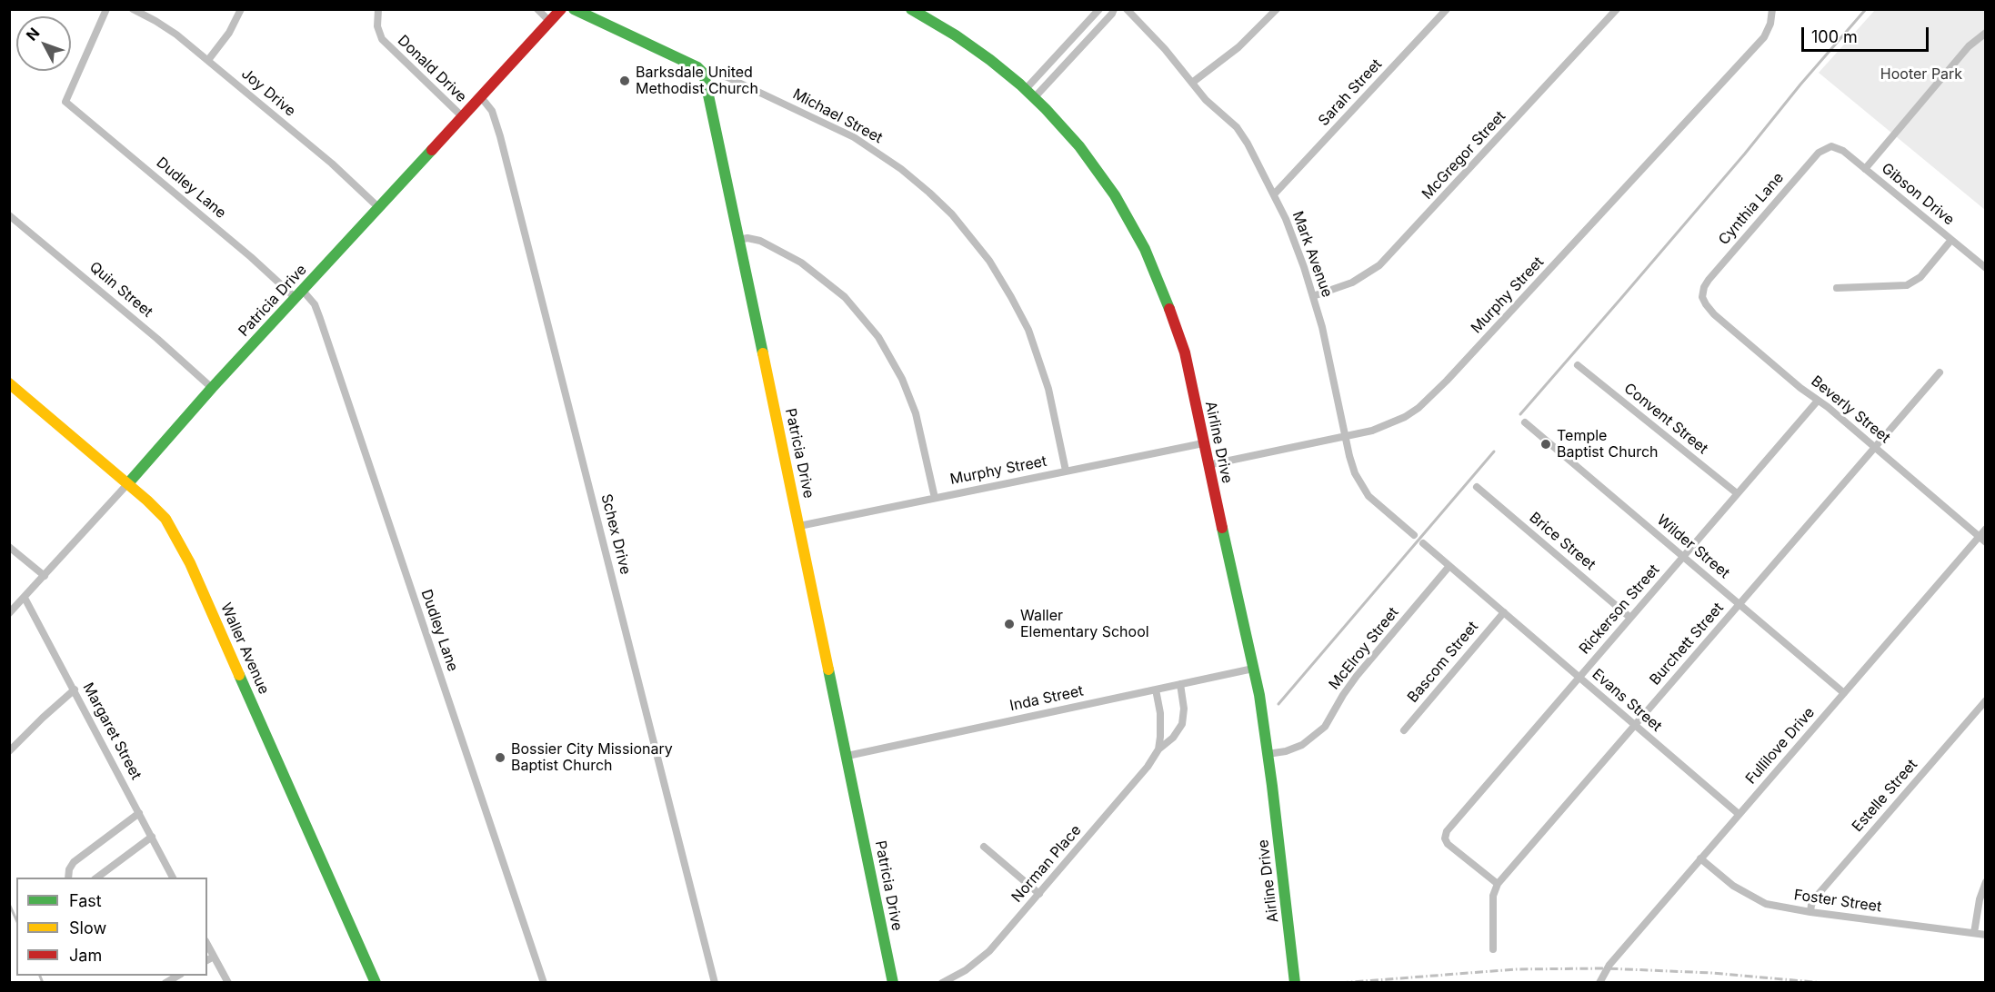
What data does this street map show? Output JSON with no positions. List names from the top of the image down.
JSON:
{
  "streets": {
    "street": [
      "Donald Drive",
      "Joy Drive",
      "Sarah Street",
      "Michael Street",
      "McGregor Street",
      "Dudley Lane",
      "Gibson Drive",
      "Cynthia Lane",
      "Mark Avenue",
      "Quin Street",
      "Murphy Street",
      "Patricia Drive",
      "Beverly Street",
      "Convent Street",
      "Airline Drive",
      "Schex Drive",
      "Brice Street",
      "Wilder Street",
      "Rickerson Street",
      "Burchett Street",
      "Waller Avenue",
      "McElroy Street",
      "Bascom Street",
      "Inda Street",
      "Evans Street",
      "Margaret Street",
      "Fullilove Drive",
      "Estelle Street",
      "Norman Place",
      "Foster Street"
    ]
  },
  "crossings": [
    ["Donald Drive", "Patricia Drive"],
    ["Joy Drive", "Patricia Drive"],
    ["Sarah Street", "Mark Avenue"],
    ["Michael Street", "Murphy Street"],
    ["Michael Street", "Patricia Drive"],
    ["McGregor Street", "Mark Avenue"],
    ["Dudley Lane", "Patricia Drive"],
    ["Gibson Drive", "Cynthia Lane"],
    ["Cynthia Lane", "Beverly Street"],
    ["Mark Avenue", "Murphy Street"],
    ["Quin Street", "Patricia Drive"],
    ["Murphy Street", "Patricia Drive"],
    ["Murphy Street", "Airline Drive"],
    ["Patricia Drive", "Schex Drive"],
    ["Patricia Drive", "Waller Avenue"],
    ["Patricia Drive", "Inda Street"],
    ["Patricia Drive", "Margaret Street"],
    ["Beverly Street", "Rickerson Street"],
    ["Beverly Street", "Burchett Street"],
    ["Beverly Street", "Fullilove Drive"],
    ["Convent Street", "Rickerson Street"],
    ["Airline Drive", "McElroy Street"],
    ["Airline Drive", "Inda Street"],
    ["Brice Street", "Rickerson Street"],
    ["Wilder Street", "Rickerson Street"],
    ["Wilder Street", "Burchett Street"],
    ["Wilder Street", "Fullilove Drive"],
    ["Rickerson Street", "Burchett Street"],
    ["Rickerson Street", "Evans Street"],
    ["Burchett Street", "Evans Street"],
    ["McElroy Street", "Evans Street"],
    ["Bascom Street", "Evans Street"],
    ["Inda Street", "Norman Place"],
    ["Evans Street", "Fullilove Drive"],
    ["Fullilove Drive", "Foster Street"],
    ["Estelle Street", "Foster Street"]
  ],
  "parks": ["Hooter Park"],
  "places": [
    "Barksdale United Methodist Church",
    "Temple Baptist Church",
    "Waller Elementary School",
    "Bossier City Missionary Baptist Church"
  ],
  "legend": ["Fast", "Slow", "Jam"],
  "scale_bar": "100 m",
  "north": "top left"
}
